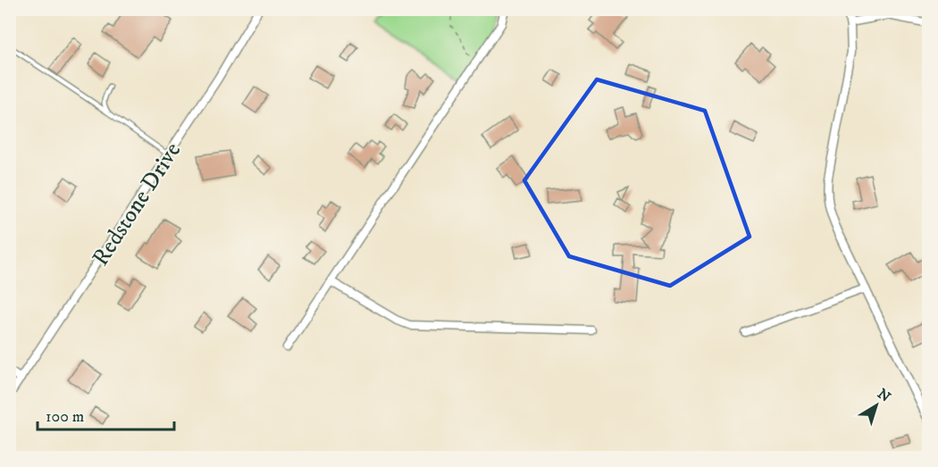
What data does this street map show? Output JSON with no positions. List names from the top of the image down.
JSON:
{
  "streets": {
    "street": ["Redstone Drive"]
  },
  "scale_bar": "100 m",
  "north": "top right"
}
